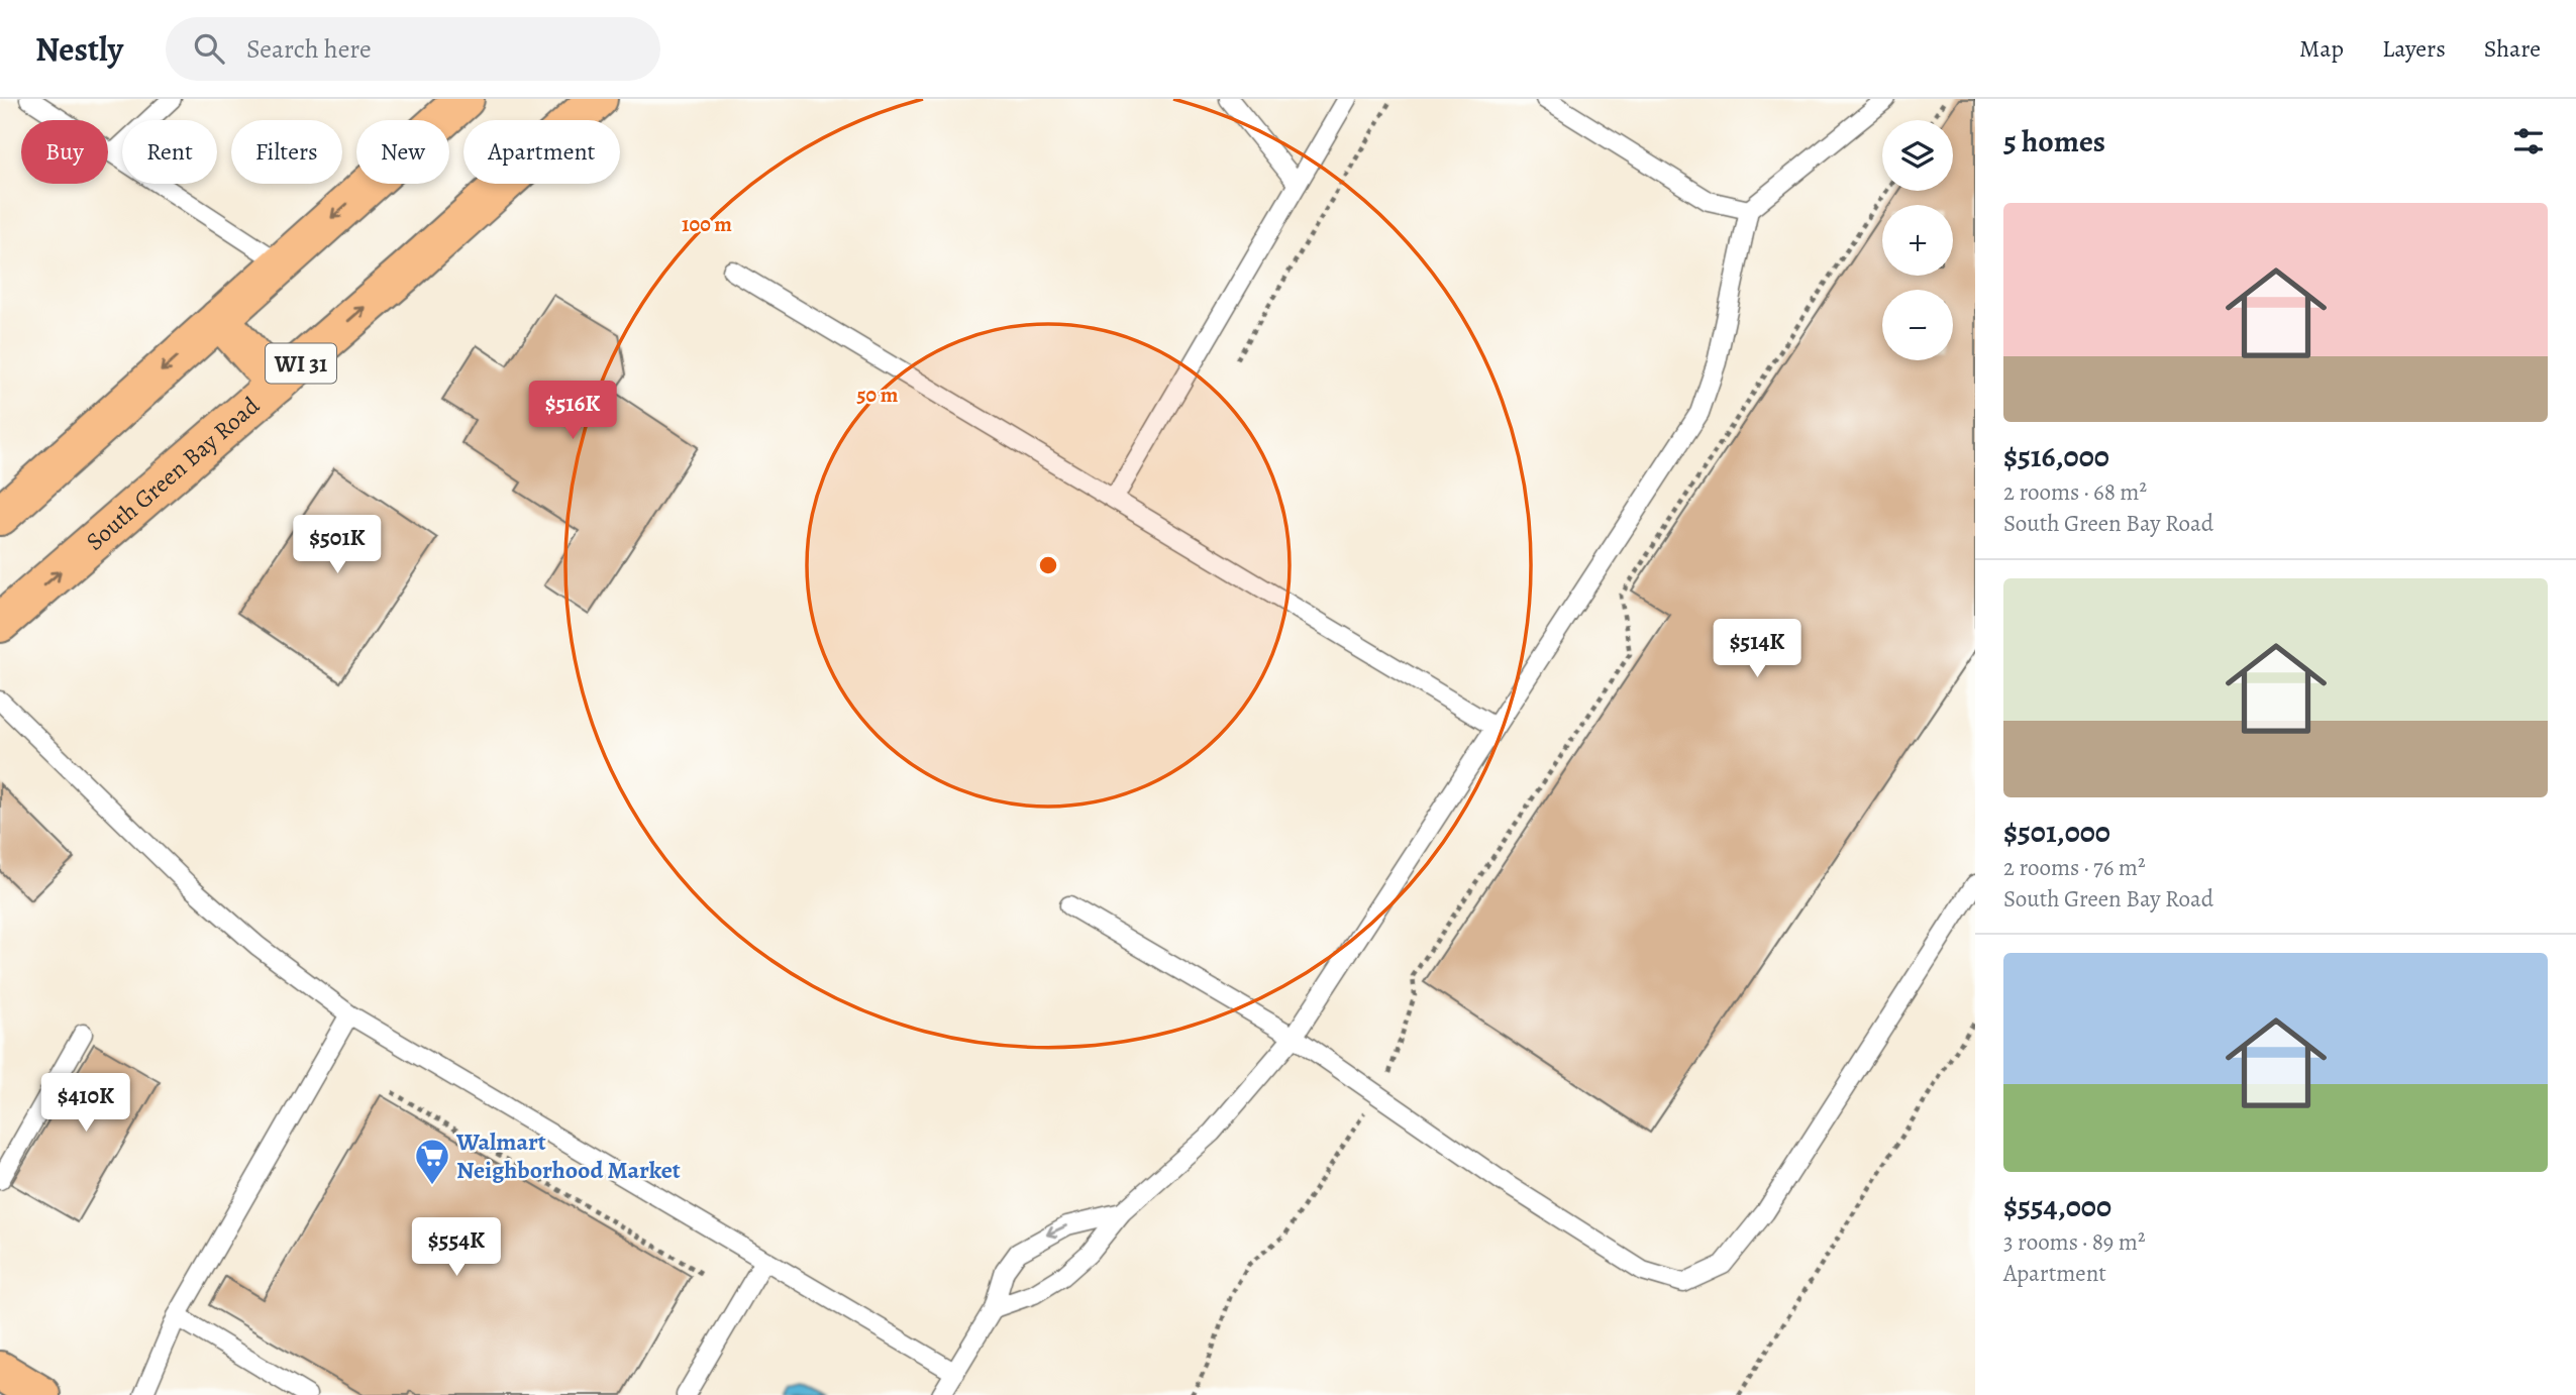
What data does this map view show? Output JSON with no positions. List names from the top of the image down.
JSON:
{
  "streets": {
    "main road": ["WI 31", "South Green Bay Road"]
  },
  "places": {
    "supermarket": ["Walmart Neighborhood Market"]
  },
  "page": {
    "header": "Nestly",
    "search": "Search here",
    "nav": ["Map", "Layers", "Share"],
    "heading": "5 homes",
    "map_buttons": ["+", "−"],
    "chip": [
      "Buy",
      "Rent",
      "Filters",
      "New",
      "Apartment"
    ],
    "list": [
      {
        "name": "$516,000",
        "note": "2 rooms · 68 m² · South Green Bay Road"
      },
      {
        "name": "$501,000",
        "note": "2 rooms · 76 m² · South Green Bay Road"
      },
      {
        "name": "$554,000",
        "note": "3 rooms · 89 m² · Apartment"
      }
    ],
    "price": [
      "$516K",
      "$501K",
      "$514K",
      "$410K",
      "$554K"
    ]
  },
  "rings": ["100 m", "50 m"]
}
